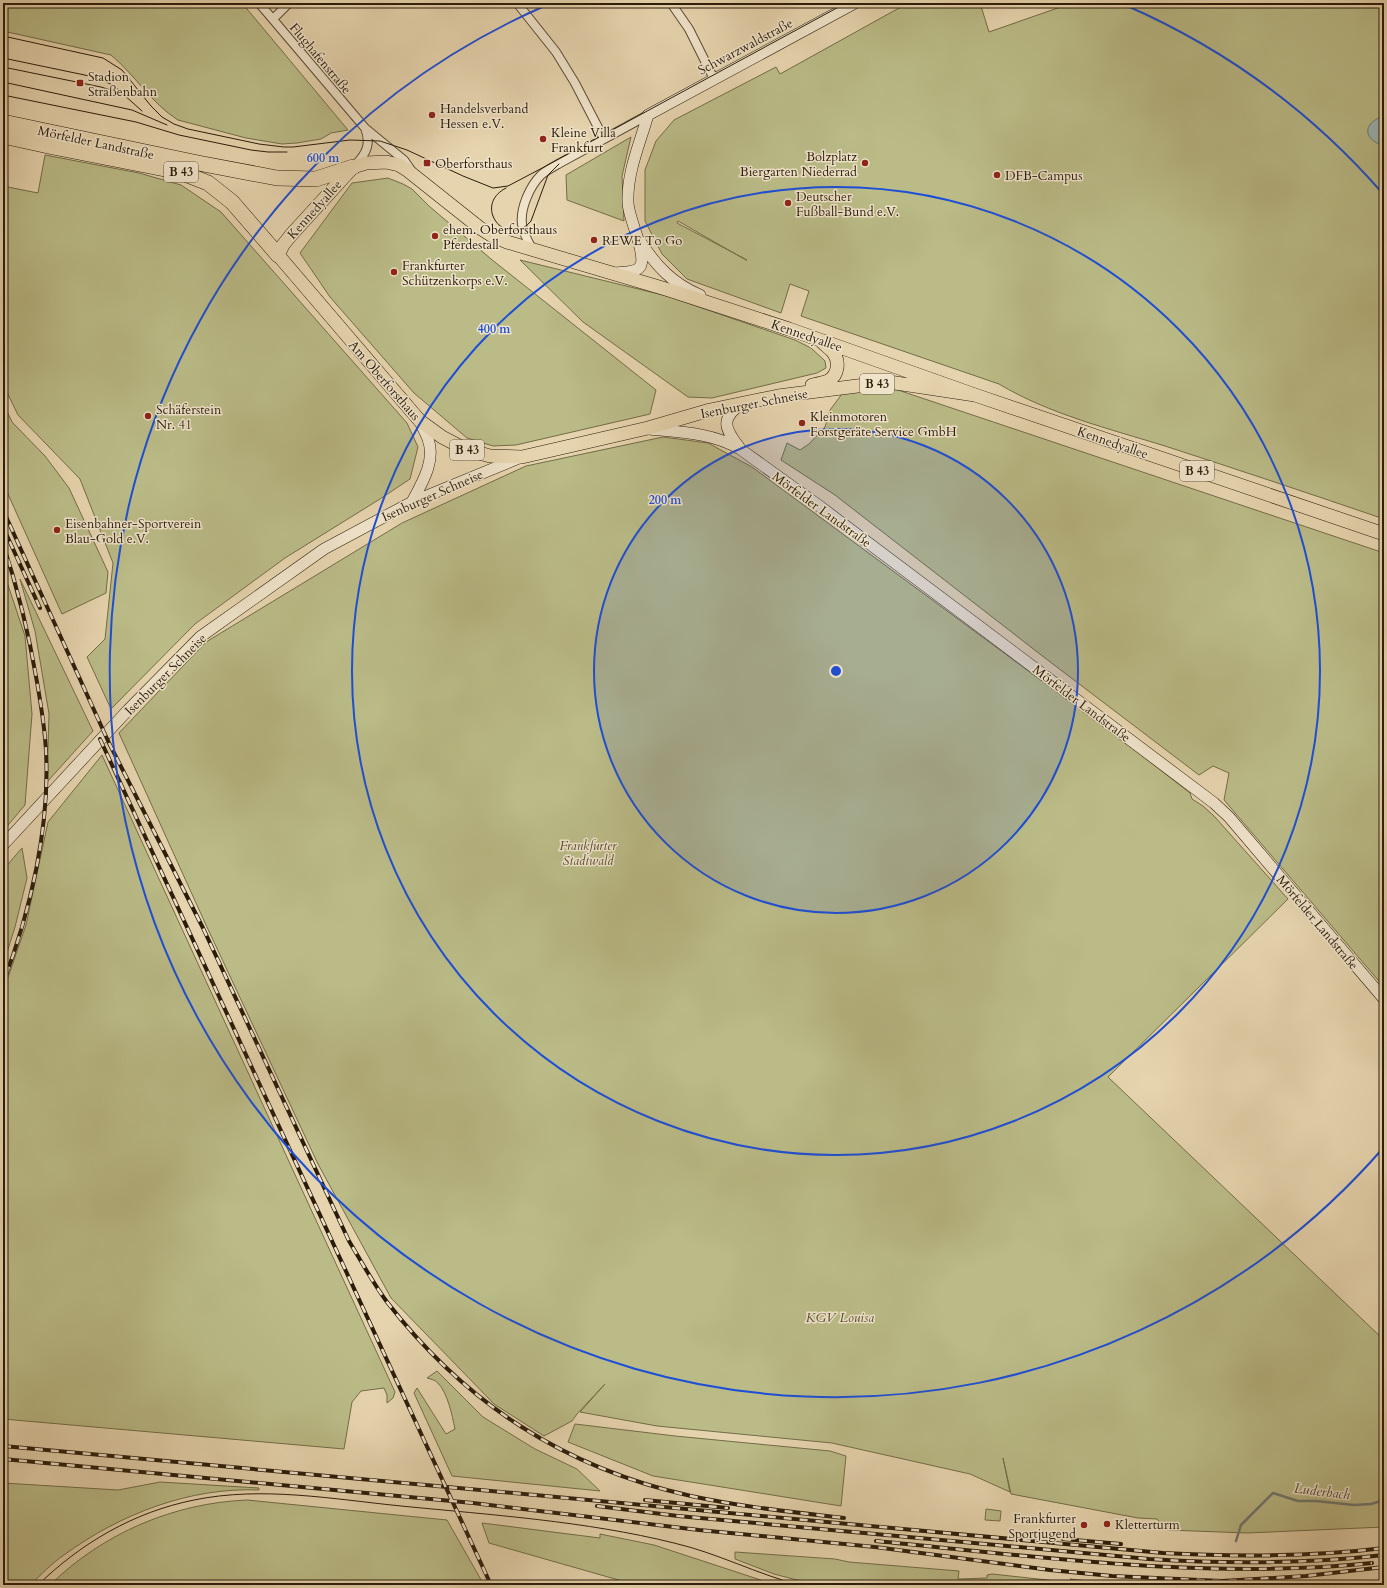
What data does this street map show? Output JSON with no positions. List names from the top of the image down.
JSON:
{
  "streets": {
    "highway": ["Mörfelder Landstraße", "B 43"],
    "main road": [
      "Schwarzwaldstraße",
      "Kennedyallee",
      "Am Oberforsthaus",
      "Isenburger Schneise"
    ],
    "street": ["Flughafenstraße"]
  },
  "crossings": [
    ["Schwarzwaldstraße", "Kennedyallee"],
    ["Flughafenstraße", "Kennedyallee"],
    ["Mörfelder Landstraße", "Kennedyallee"],
    ["Mörfelder Landstraße", "Am Oberforsthaus"],
    ["Mörfelder Landstraße", "Isenburger Schneise"],
    ["Kennedyallee", "Am Oberforsthaus"],
    ["Kennedyallee", "Isenburger Schneise"],
    ["Am Oberforsthaus", "Isenburger Schneise"]
  ],
  "water": ["Luderbach"],
  "parks": ["Frankfurter Stadtwald", "KGV Louisa"],
  "places": {
    "transit": ["Stadion Straßenbahn", "Oberforsthaus"],
    "other": [
      "Handelsverband Hessen e.V.",
      "Kleine Villa Frankfurt",
      "Bolzplatz Biergarten Niederrad",
      "DFB-Campus",
      "Deutscher Fußball-Bund e.V.",
      "ehem. Oberforsthaus Pferdestall",
      "REWE To Go",
      "Frankfurter Schützenkorps e.V.",
      "Schäferstein Nr. 41",
      "Kleinmotoren Forstgeräte Service GmbH",
      "Eisenbahner-Sportverein Blau-Gold e.V.",
      "Kletterturm",
      "Frankfurter Sportjugend"
    ]
  },
  "rings": ["600 m", "400 m", "200 m"]
}
